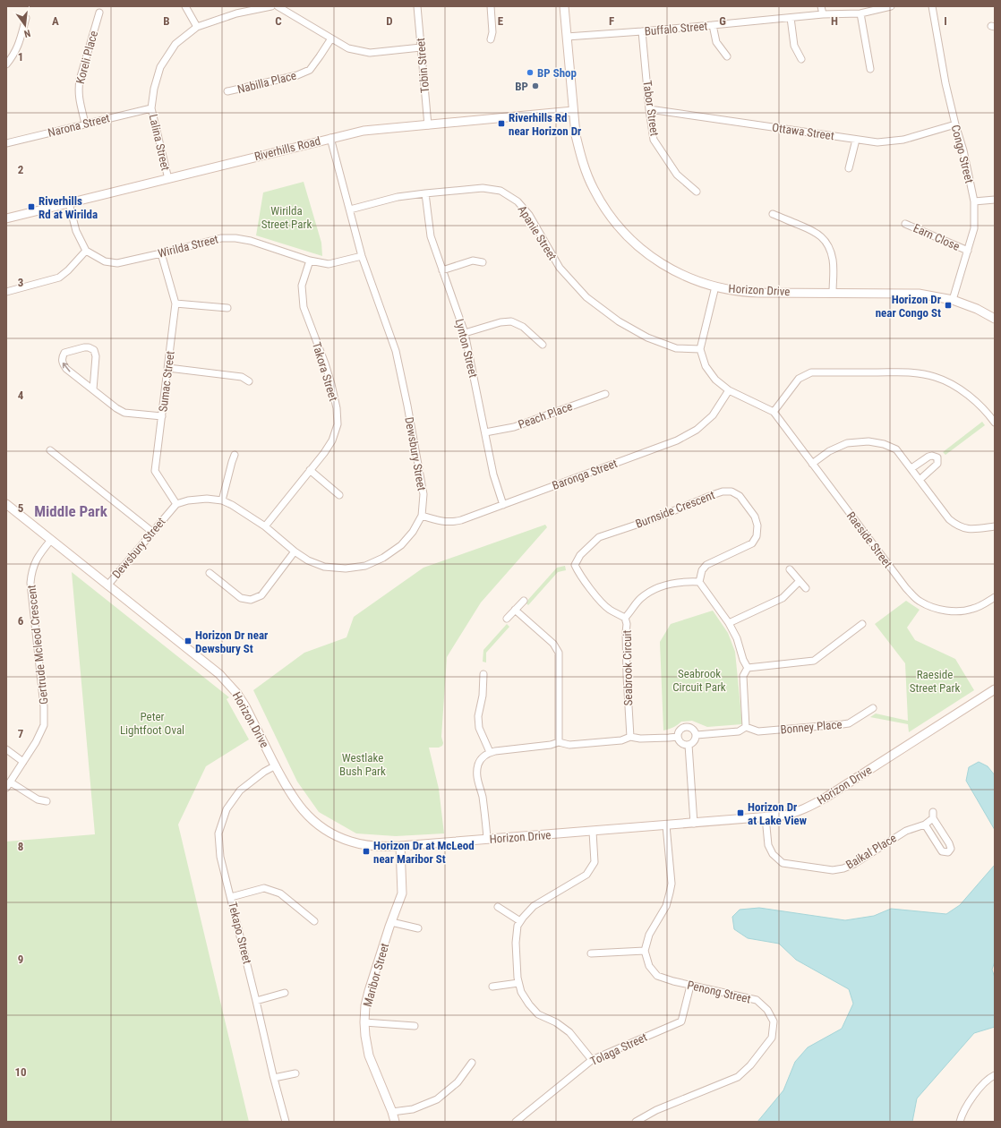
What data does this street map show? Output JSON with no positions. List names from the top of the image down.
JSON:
{
  "streets": {
    "street": [
      "Buffalo Street",
      "Koreli Place",
      "Tobin Street",
      "Nabilla Place",
      "Tabor Street",
      "Narona Street",
      "Ottawa Street",
      "Lalina Street",
      "Riverhills Road",
      "Congo Street",
      "Apanie Street",
      "Earn Close",
      "Wirilda Street",
      "Horizon Drive",
      "Lynton Street",
      "Takora Street",
      "Sumac Street",
      "Peach Place",
      "Dewsbury Street",
      "Baronga Street",
      "Burnside Crescent",
      "Raeside Street",
      "Gertrude Mcleod Crescent",
      "Seabrook Circuit",
      "Bonney Place",
      "Baikal Place",
      "Tekapo Street",
      "Maribor Street",
      "Penong Street",
      "Tolaga Street"
    ]
  },
  "crossings": [
    ["Buffalo Street", "Tabor Street"],
    ["Buffalo Street", "Horizon Drive"],
    ["Koreli Place", "Narona Street"],
    ["Tobin Street", "Riverhills Road"],
    ["Tabor Street", "Ottawa Street"],
    ["Narona Street", "Lalina Street"],
    ["Ottawa Street", "Congo Street"],
    ["Lalina Street", "Riverhills Road"],
    ["Riverhills Road", "Horizon Drive"],
    ["Riverhills Road", "Dewsbury Street"],
    ["Congo Street", "Earn Close"],
    ["Congo Street", "Horizon Drive"],
    ["Apanie Street", "Lynton Street"],
    ["Apanie Street", "Dewsbury Street"],
    ["Apanie Street", "Raeside Street"],
    ["Wirilda Street", "Takora Street"],
    ["Wirilda Street", "Sumac Street"],
    ["Wirilda Street", "Dewsbury Street"],
    ["Horizon Drive", "Dewsbury Street"],
    ["Horizon Drive", "Gertrude Mcleod Crescent"],
    ["Horizon Drive", "Baikal Place"],
    ["Horizon Drive", "Tekapo Street"],
    ["Horizon Drive", "Maribor Street"],
    ["Lynton Street", "Peach Place"],
    ["Lynton Street", "Baronga Street"],
    ["Takora Street", "Dewsbury Street"],
    ["Sumac Street", "Dewsbury Street"],
    ["Dewsbury Street", "Baronga Street"],
    ["Baronga Street", "Raeside Street"],
    ["Burnside Crescent", "Seabrook Circuit"],
    ["Penong Street", "Tolaga Street"]
  ],
  "districts": ["Middle Park"],
  "parks": [
    "Wirilda Street Park",
    "Seabrook Circuit Park",
    "Raeside Street Park",
    "Peter Lightfoot Oval",
    "Westlake Bush Park"
  ],
  "places": {
    "other": ["BP Shop", "BP"],
    "transit": [
      "Riverhills Rd near Horizon Dr",
      "Riverhills Rd at Wirilda",
      "Horizon Dr near Congo St",
      "Horizon Dr near Dewsbury St",
      "Horizon Dr at Lake View",
      "Horizon Dr at McLeod near Maribor St"
    ]
  },
  "north": "bottom",
  "grid": {
    "columns": [
      "A",
      "B",
      "C",
      "D",
      "E",
      "F",
      "G",
      "H",
      "I"
    ],
    "rows": [
      "1",
      "2",
      "3",
      "4",
      "5",
      "6",
      "7",
      "8",
      "9",
      "10"
    ]
  }
}
